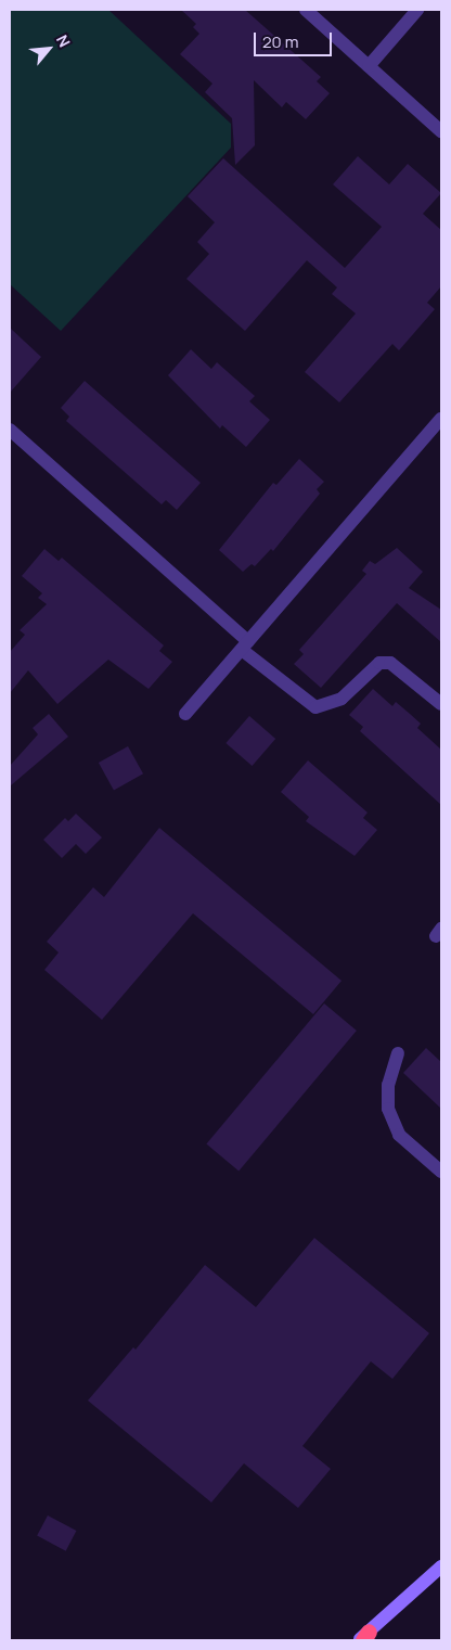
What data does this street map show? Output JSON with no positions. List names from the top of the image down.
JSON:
{
  "scale_bar": "20 m",
  "north": "top right"
}
